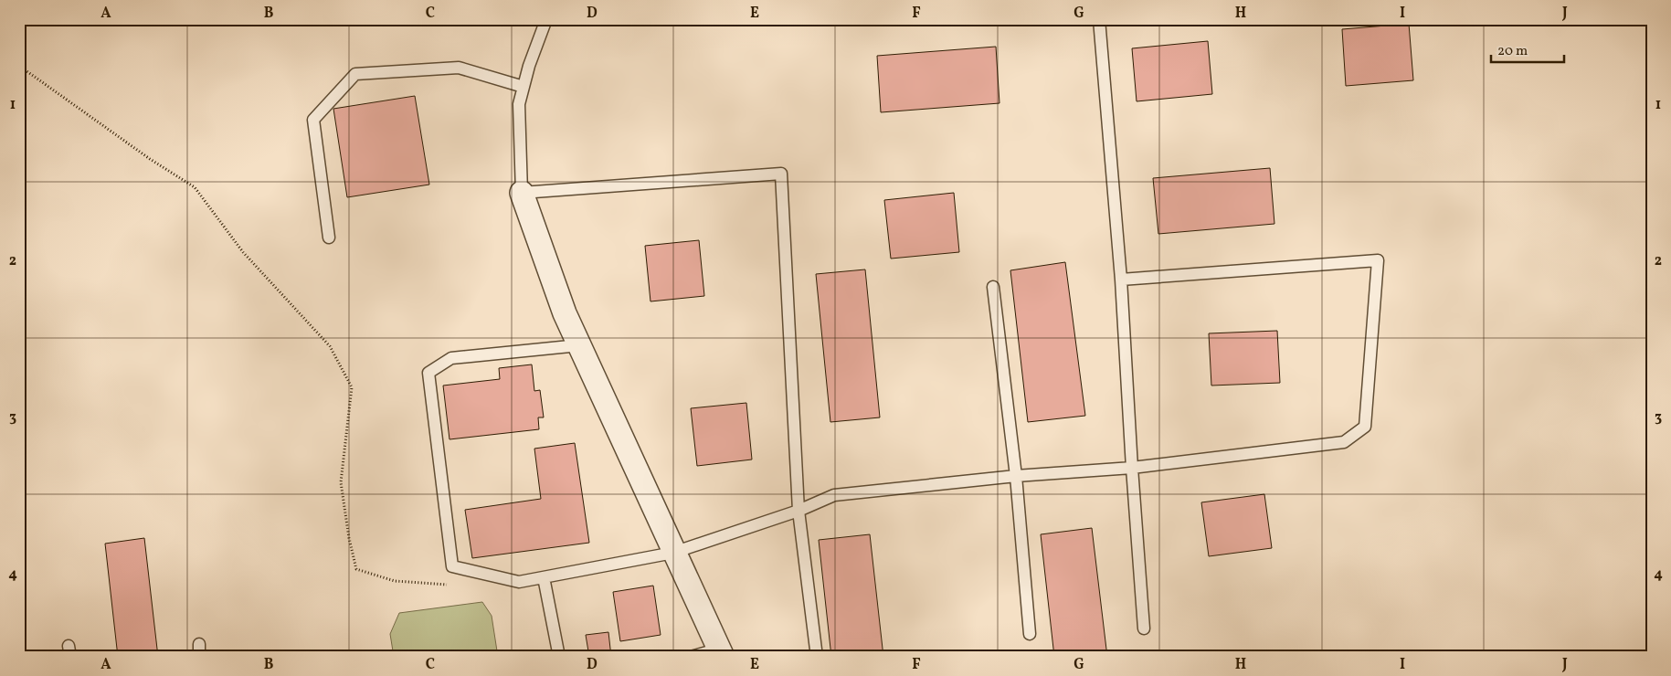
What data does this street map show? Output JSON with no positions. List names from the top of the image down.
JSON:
{
  "scale_bar": "20 m",
  "grid": {
    "columns": [
      "A",
      "B",
      "C",
      "D",
      "E",
      "F",
      "G",
      "H",
      "I",
      "J"
    ],
    "rows": [
      "1",
      "2",
      "3",
      "4"
    ]
  }
}
